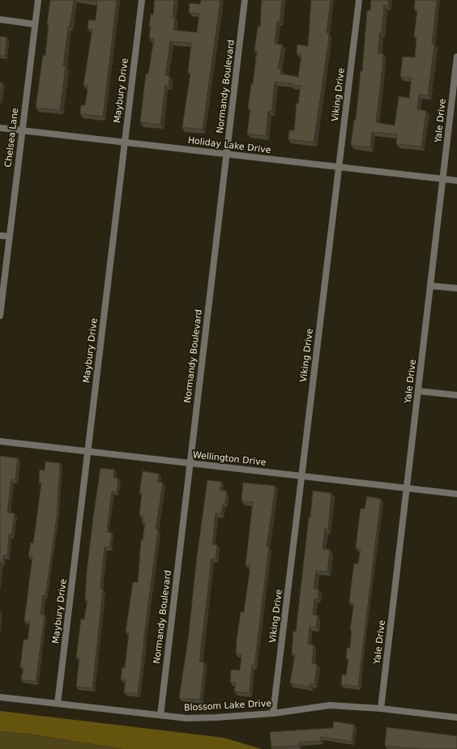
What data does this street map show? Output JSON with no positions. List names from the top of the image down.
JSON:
{
  "streets": {
    "street": [
      "Normandy Boulevard",
      "Maybury Drive",
      "Viking Drive",
      "Yale Drive",
      "Chelsea Lane",
      "Holiday Lake Drive",
      "Wellington Drive",
      "Blossom Lake Drive"
    ]
  },
  "crossings": [
    ["Normandy Boulevard", "Holiday Lake Drive"],
    ["Normandy Boulevard", "Wellington Drive"],
    ["Normandy Boulevard", "Blossom Lake Drive"],
    ["Maybury Drive", "Holiday Lake Drive"],
    ["Maybury Drive", "Wellington Drive"],
    ["Maybury Drive", "Blossom Lake Drive"],
    ["Viking Drive", "Holiday Lake Drive"],
    ["Viking Drive", "Wellington Drive"],
    ["Viking Drive", "Blossom Lake Drive"],
    ["Yale Drive", "Holiday Lake Drive"],
    ["Yale Drive", "Wellington Drive"],
    ["Yale Drive", "Blossom Lake Drive"],
    ["Chelsea Lane", "Holiday Lake Drive"]
  ]
}
